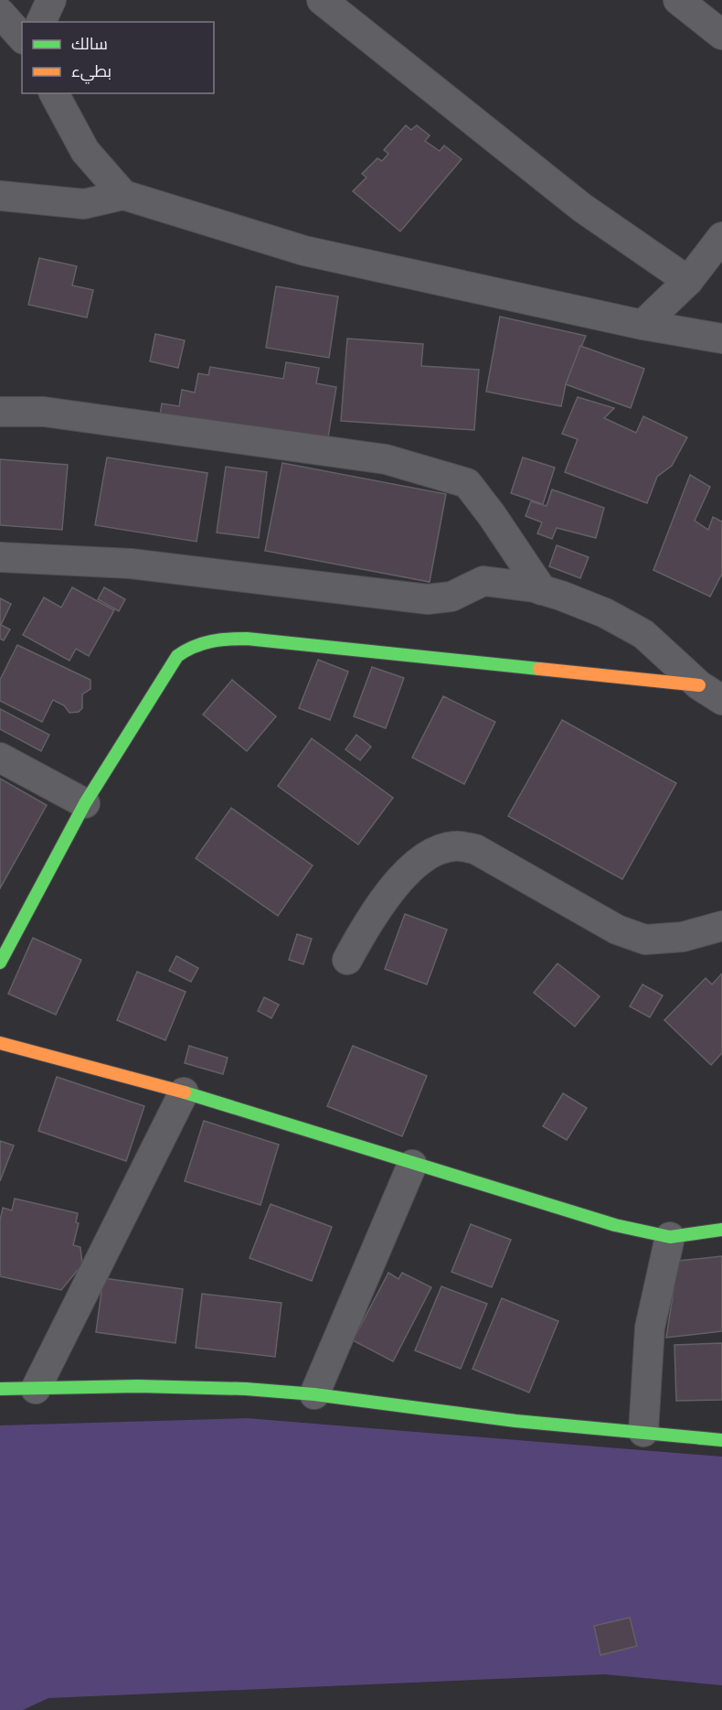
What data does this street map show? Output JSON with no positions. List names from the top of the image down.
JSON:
{
  "legend": ["سالك", "بطيء"]
}
